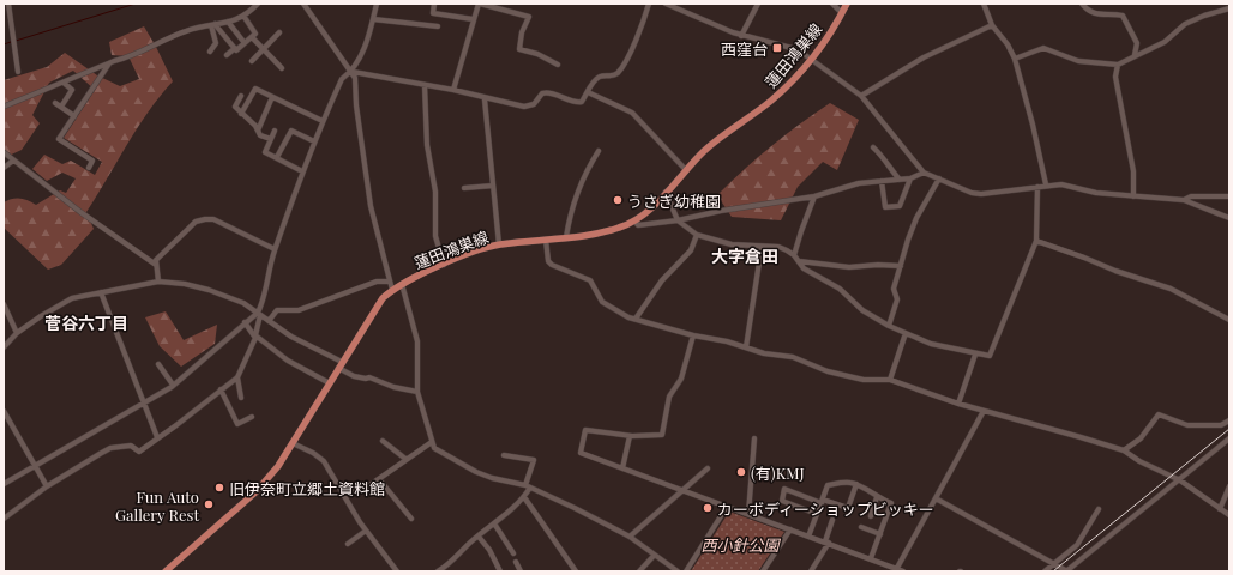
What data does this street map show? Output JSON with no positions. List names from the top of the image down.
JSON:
{
  "streets": {
    "main road": ["蓮田鴻巣線"]
  },
  "districts": ["大字倉田", "菅谷六丁目"],
  "parks": ["西小針公園"],
  "places": {
    "transit": ["西窪台"],
    "other": [
      "うさぎ幼稚園",
      "(有)KMJ",
      "旧伊奈町立郷土資料館",
      "Fun Auto Gallery Rest",
      "カーボディーショップビッキー"
    ]
  }
}
